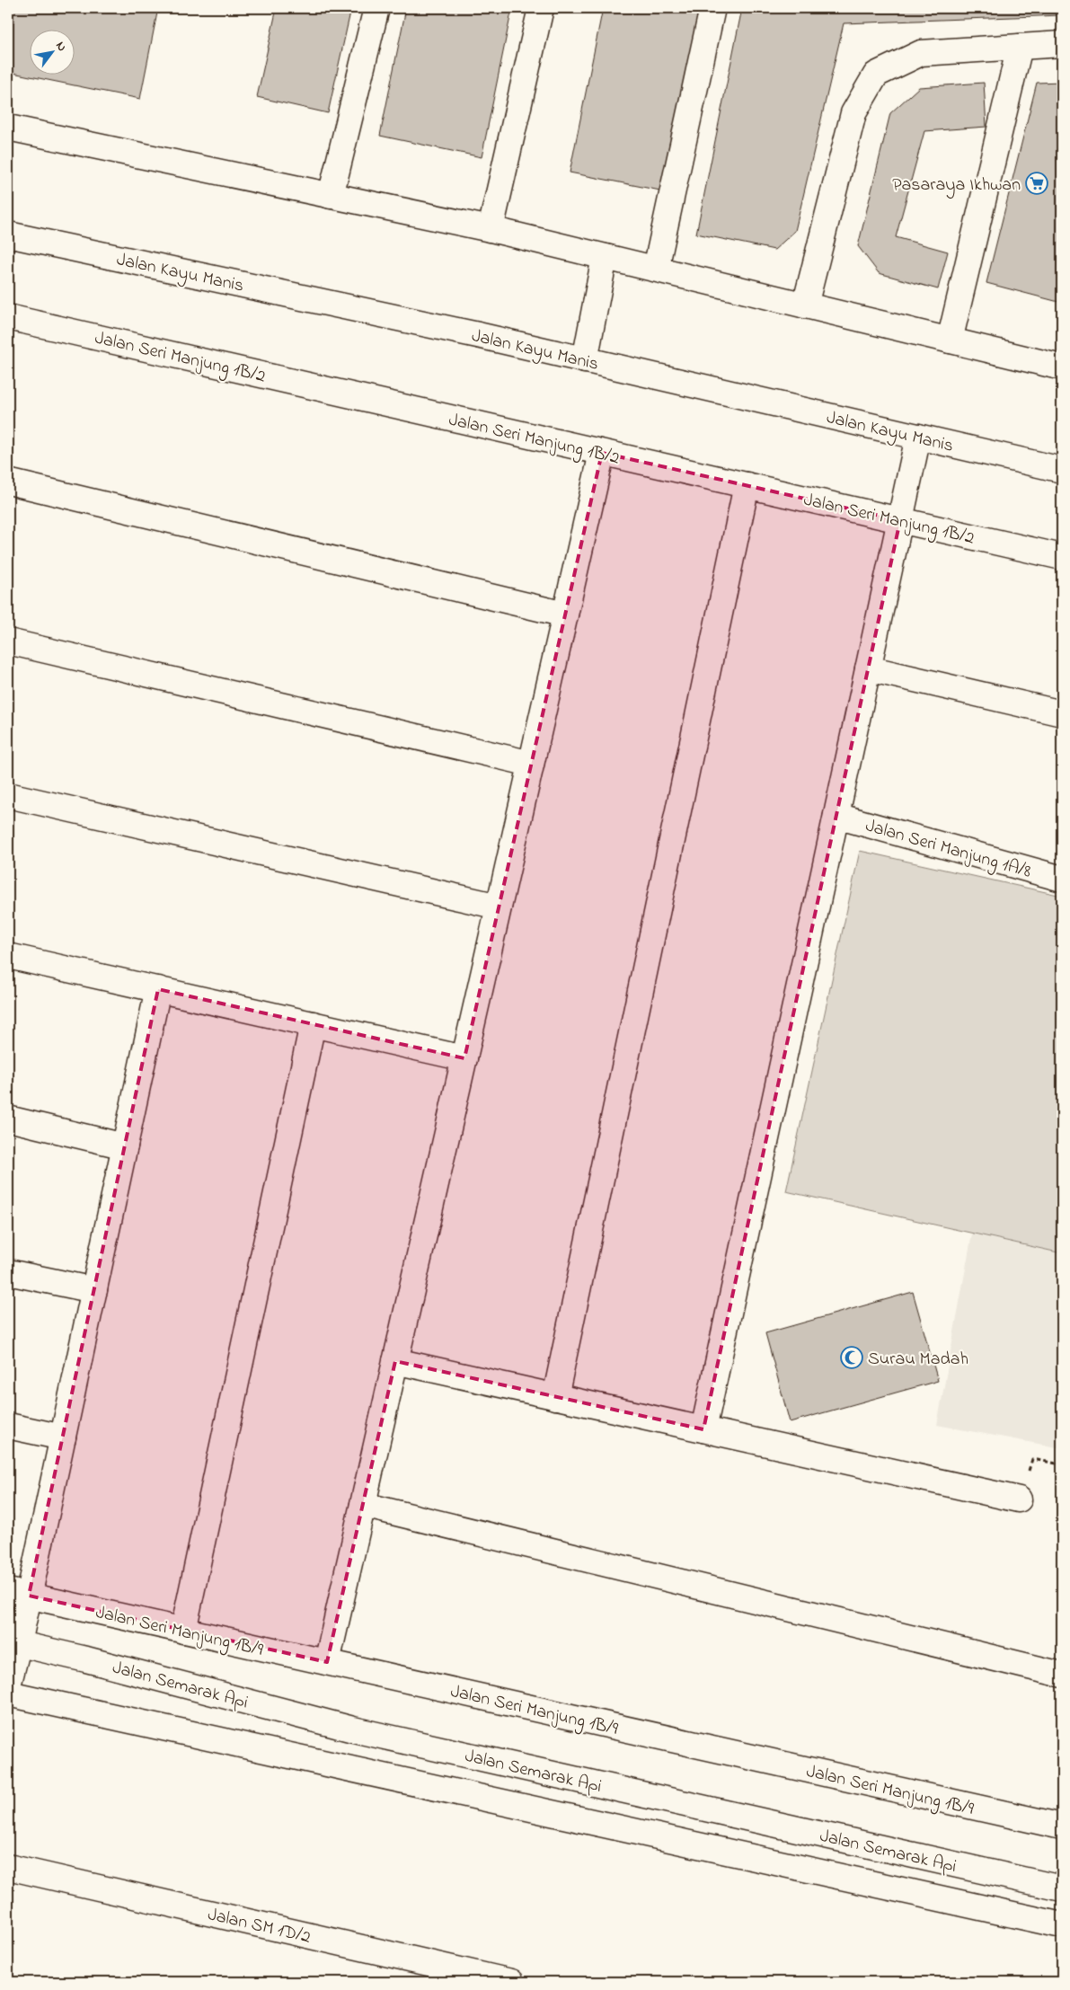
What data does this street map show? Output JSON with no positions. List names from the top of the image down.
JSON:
{
  "streets": {
    "street": [
      "Jalan Kayu Manis",
      "Jalan Seri Manjung 1B/2",
      "Jalan Seri Manjung 1A/8",
      "Jalan Seri Manjung 1B/9",
      "Jalan Semarak Api",
      "Jalan SM 1D/2"
    ]
  },
  "places": {
    "supermarket": ["Pasaraya Ikhwan"],
    "mosque": ["Surau Madah"]
  },
  "north": "top right"
}
